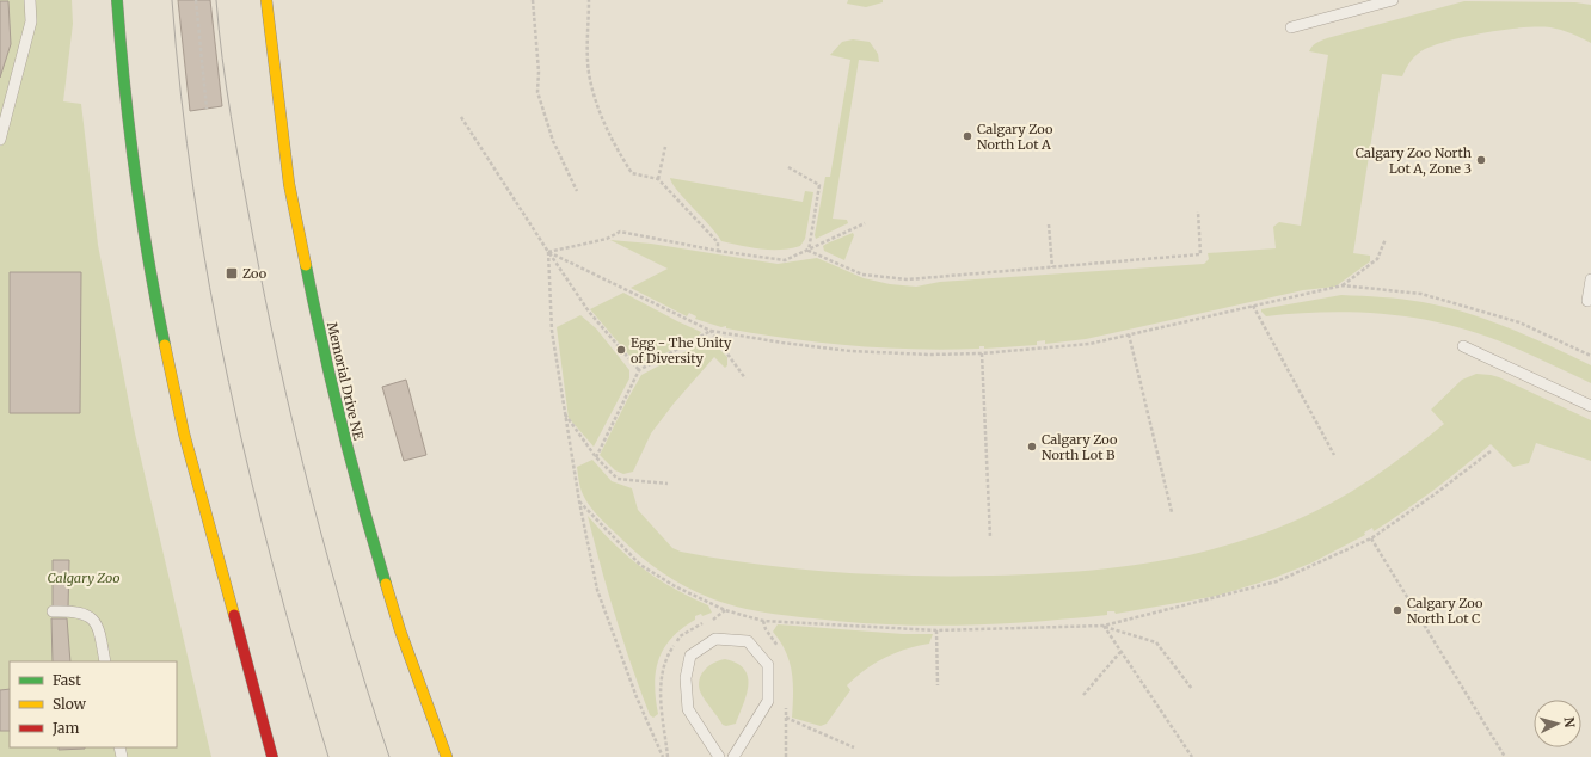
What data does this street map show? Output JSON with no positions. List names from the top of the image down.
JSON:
{
  "streets": {
    "highway": ["Memorial Drive NE"]
  },
  "parks": ["Calgary Zoo"],
  "places": {
    "other": [
      "Calgary Zoo North Lot A",
      "Calgary Zoo North Lot A, Zone 3",
      "Egg - The Unity of Diversity",
      "Calgary Zoo North Lot B",
      "Calgary Zoo North Lot C"
    ],
    "transit": ["Zoo"]
  },
  "legend": ["Fast", "Slow", "Jam"],
  "north": "right"
}
